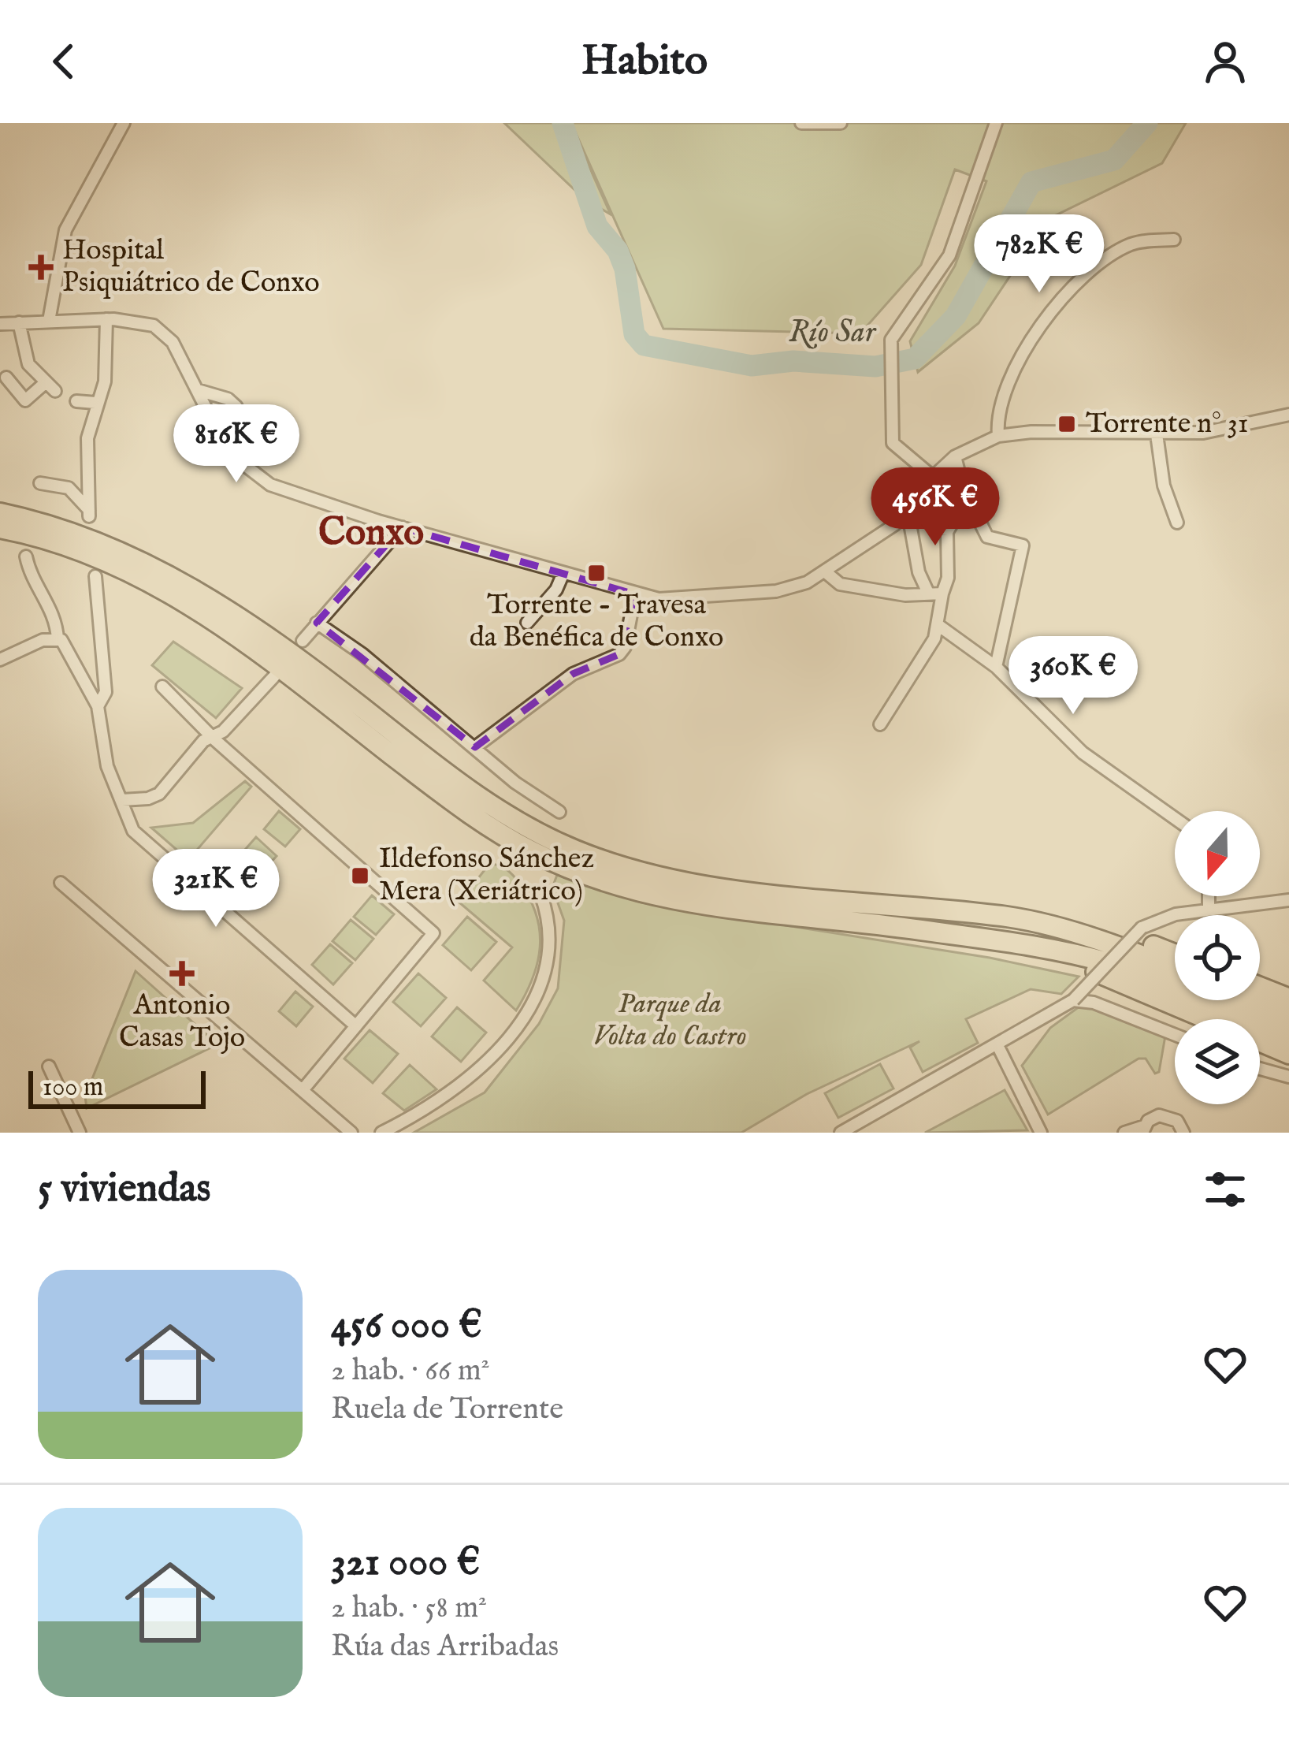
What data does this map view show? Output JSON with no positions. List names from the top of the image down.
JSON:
{
  "districts": ["Conxo"],
  "water": ["Río Sar"],
  "parks": ["Parque da Volta do Castro"],
  "places": {
    "health": ["Hospital Psiquiátrico de Conxo", "Antonio Casas Tojo"],
    "transit": ["Torrente n° 31", "Torrente - Travesa da Benéfica de Conxo", "Ildefonso Sánchez Mera (Xeriátrico)"]
  },
  "scale_bar": "100 m",
  "north": "bottom",
  "page": {
    "header": "Habito",
    "price": [
      "782K €",
      "816K €",
      "456K €",
      "360K €",
      "321K €"
    ],
    "scale": "100 m",
    "heading": "5 viviendas",
    "list": [
      {
        "name": "456 000 €",
        "note": "2 hab. · 66 m² · Ruela de Torrente"
      },
      {
        "name": "321 000 €",
        "note": "2 hab. · 58 m² · Rúa das Arribadas"
      }
    ]
  }
}
